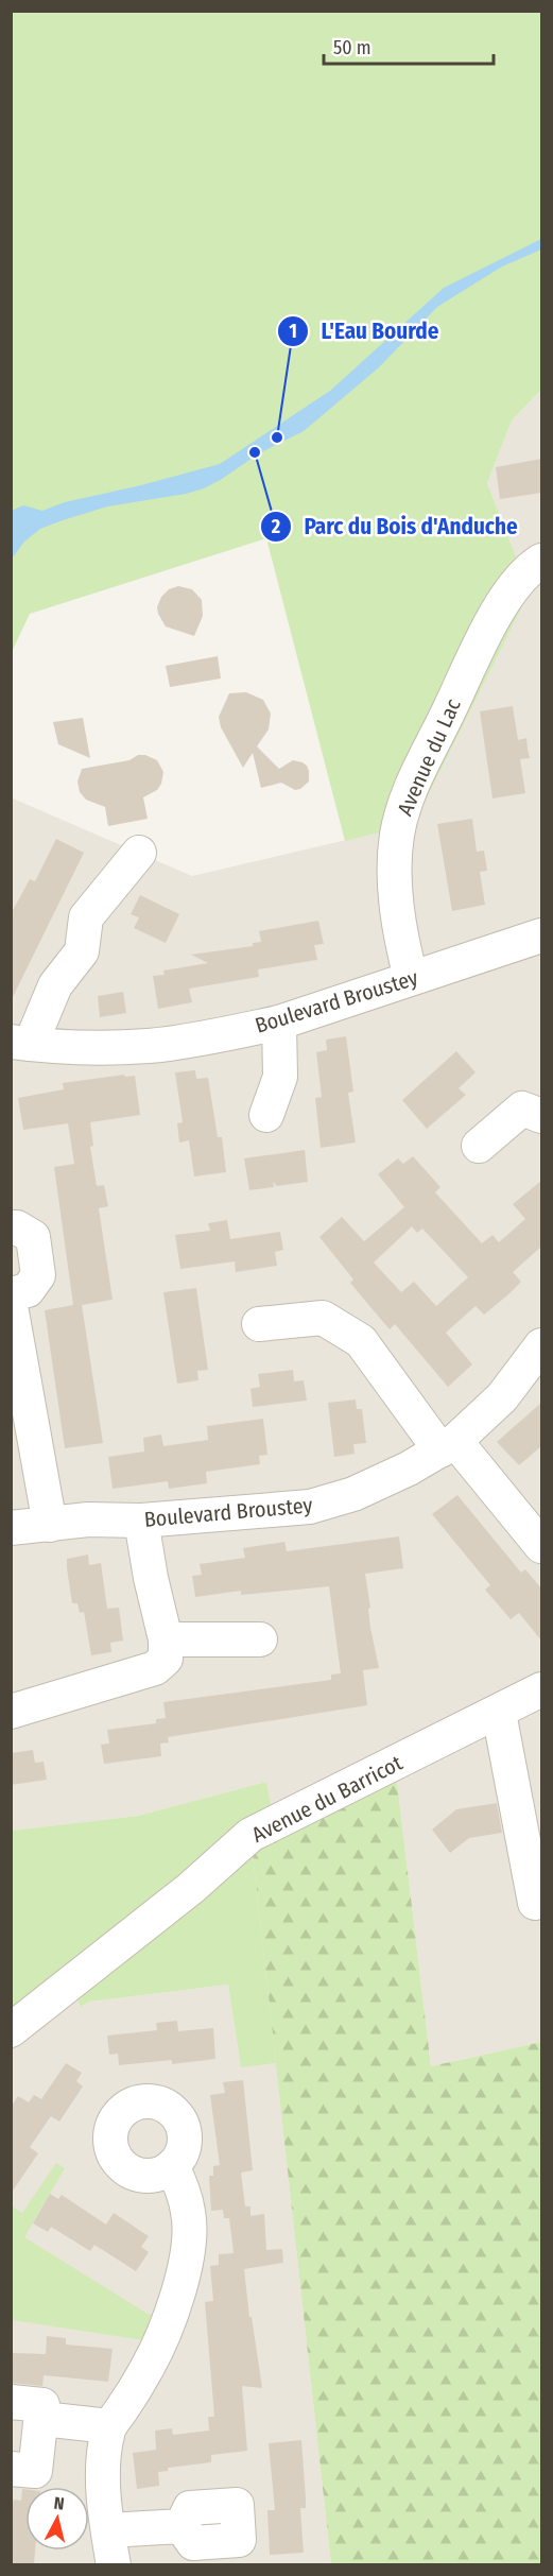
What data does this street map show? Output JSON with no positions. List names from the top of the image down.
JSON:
{
  "streets": {
    "street": ["Avenue du Lac", "Boulevard Broustey", "Avenue du Barricot"]
  },
  "crossings": [
    ["Avenue du Lac", "Boulevard Broustey"]
  ],
  "places": ["L'Eau Bourde", "Parc du Bois d'Anduche"],
  "scale_bar": "50 m",
  "north": "top"
}
